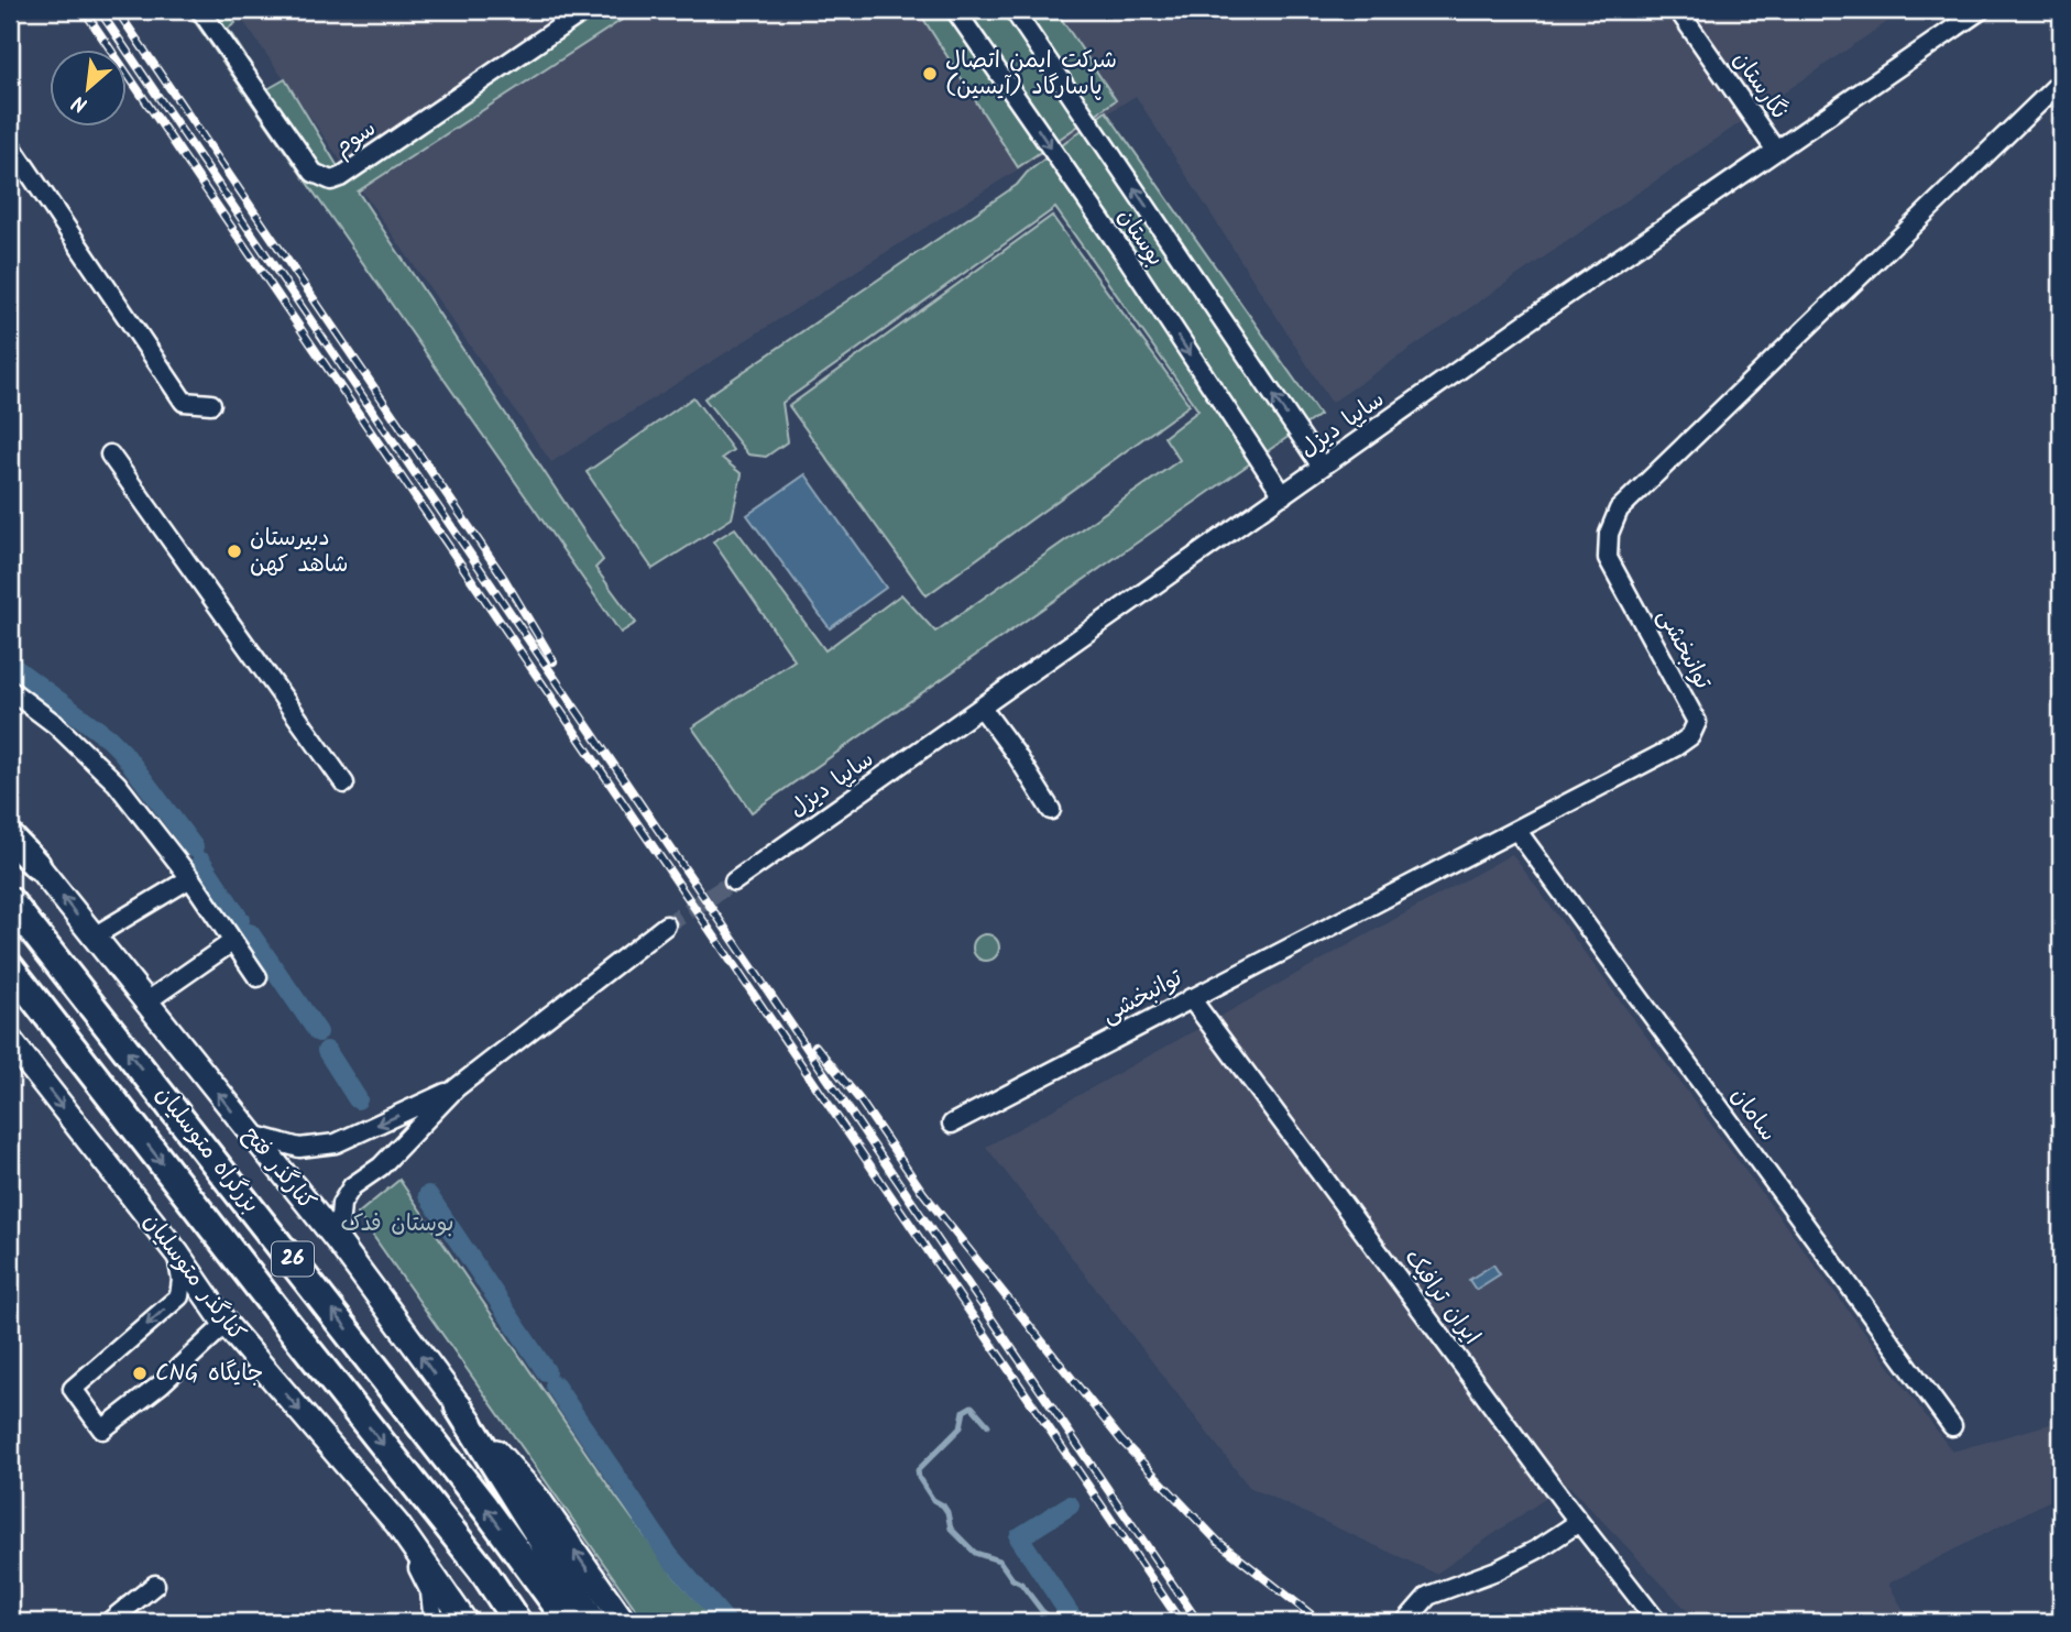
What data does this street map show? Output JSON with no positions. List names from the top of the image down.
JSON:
{
  "streets": {
    "highway": ["بزرگراه متوسلیان", "26"],
    "main road": ["کنارگذر فتح", "کنارگذر متوسلیان"],
    "street": [
      "نگارستان",
      "سوم",
      "بوستان",
      "سایپا دیزل",
      "توانبخشی",
      "سامان",
      "ایران ترافیک"
    ]
  },
  "crossings": [
    ["نگارستان", "سایپا دیزل"],
    ["بوستان", "سایپا دیزل"],
    ["توانبخشی", "سامان"],
    ["توانبخشی", "ایران ترافیک"]
  ],
  "one_way": ["کنارگذر فتح", "کنارگذر متوسلیان"],
  "parks": ["بوستان فدک"],
  "places": ["شرکت ایمن اتصال پاسارگاد (آیسین)", "دبیرستان شاهد کهن", "CNG جایگاه"],
  "north": "bottom left"
}
